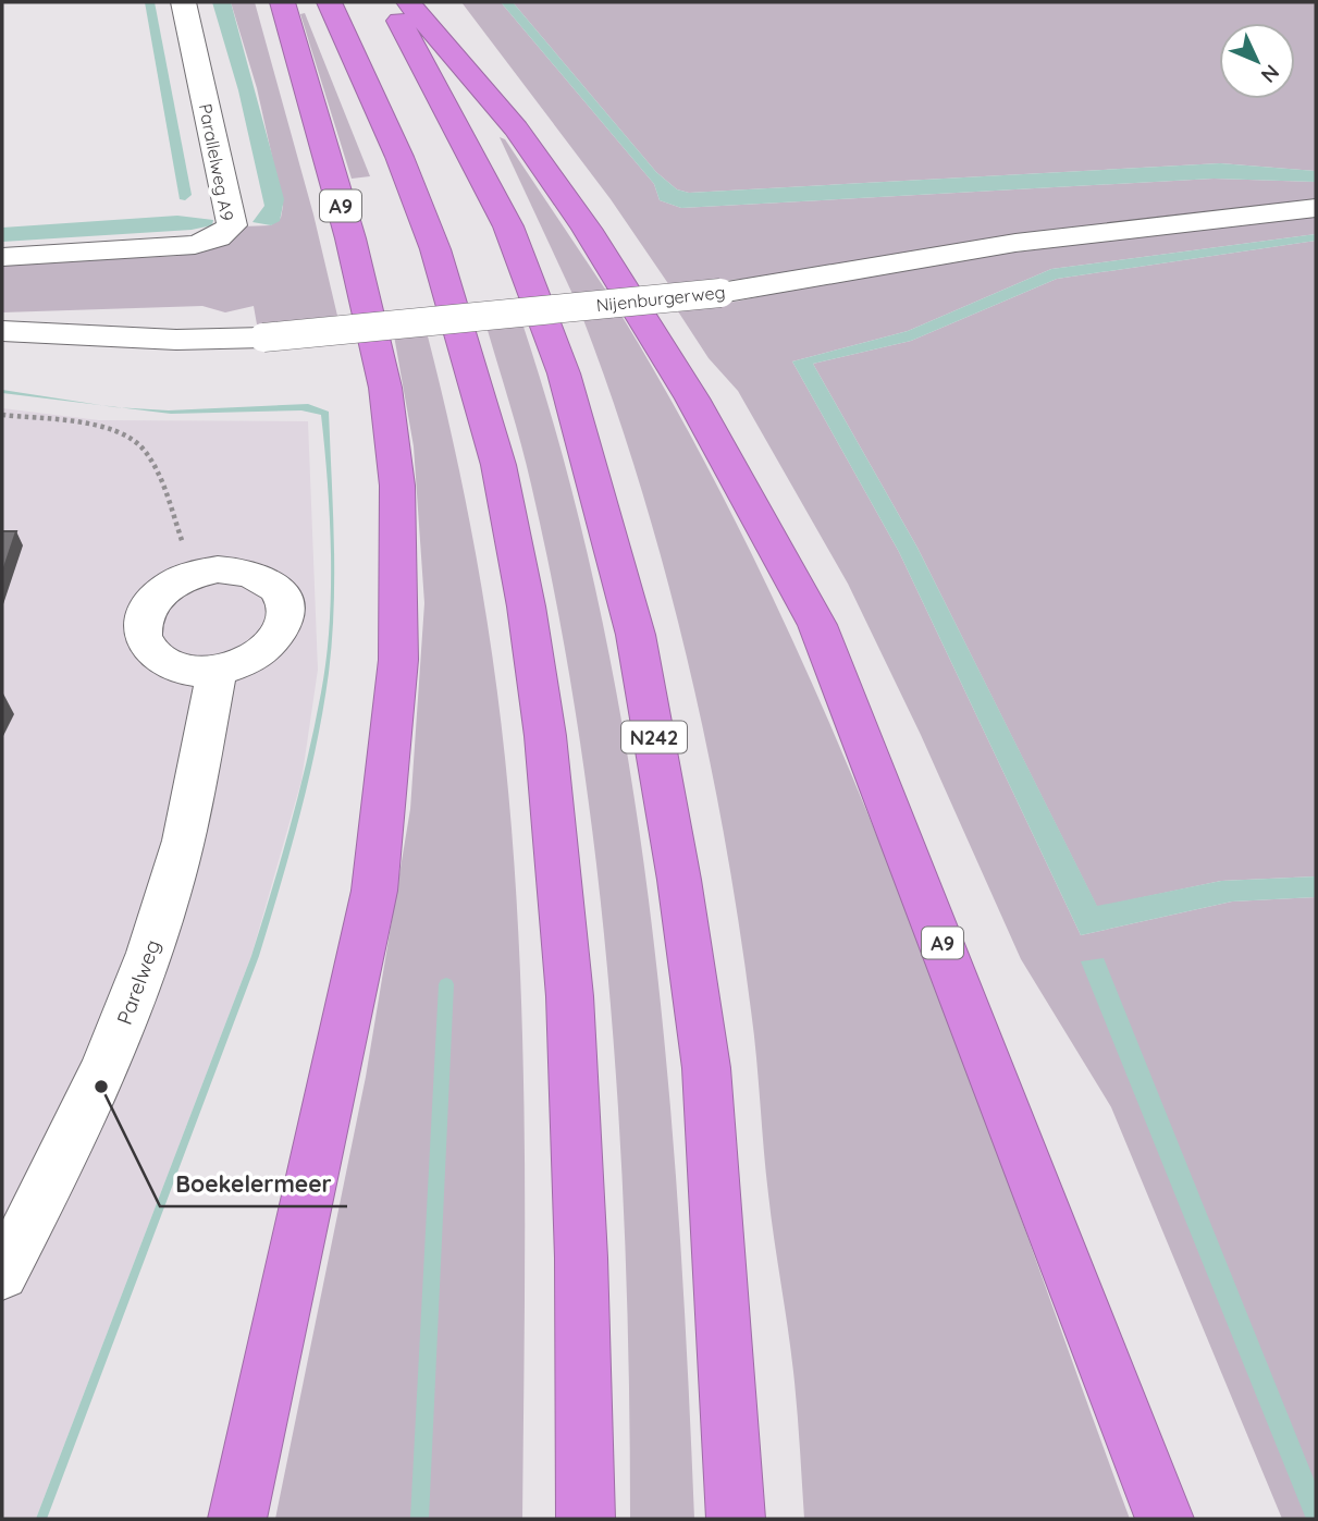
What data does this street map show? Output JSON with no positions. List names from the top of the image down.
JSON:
{
  "streets": {
    "highway": ["A9", "N242"],
    "street": ["Parallelweg A9", "Nijenburgerweg", "Parelweg"]
  },
  "places": ["Boekelermeer"],
  "north": "bottom right"
}
